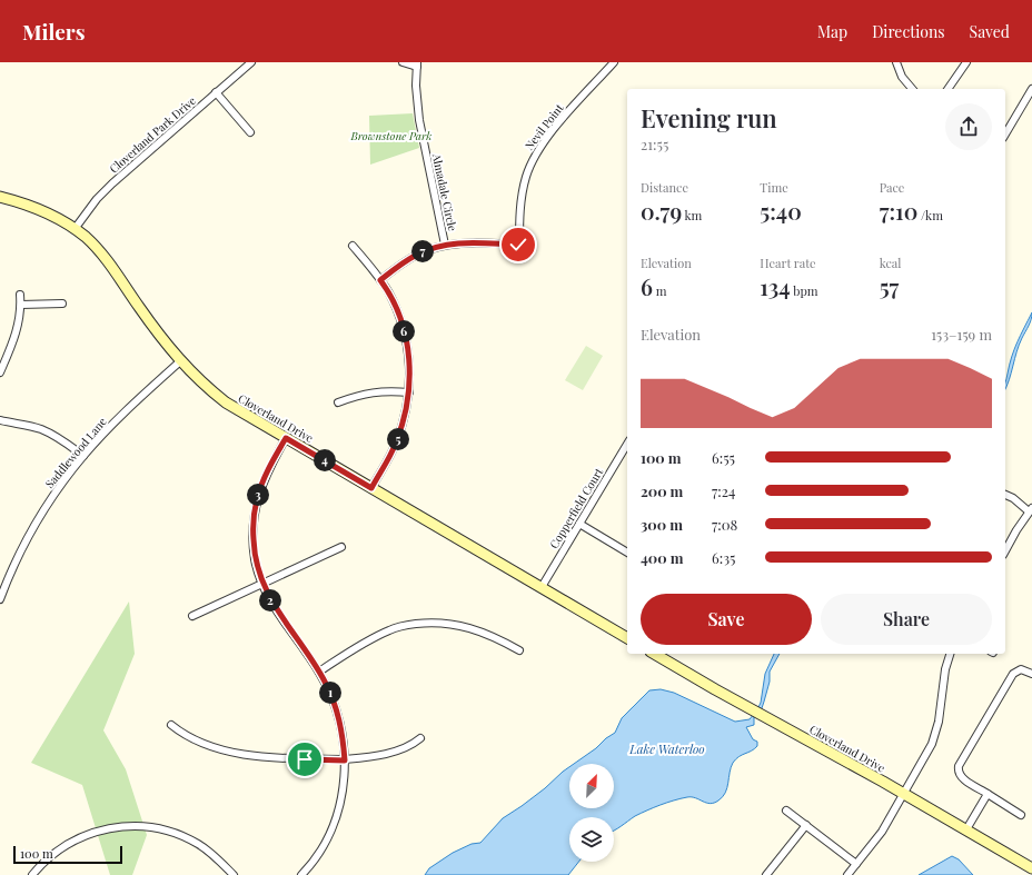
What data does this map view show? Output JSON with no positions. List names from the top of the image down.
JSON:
{
  "streets": {
    "main road": ["Cloverland Drive"],
    "street": [
      "Nevil Point",
      "Cloverland Park Drive",
      "Almadale Circle",
      "Saddlewood Lane",
      "Copperfield Court"
    ]
  },
  "crossings": [
    ["Nevil Point", "Almadale Circle"],
    ["Cloverland Park Drive", "Cloverland Drive"],
    ["Cloverland Drive", "Saddlewood Lane"],
    ["Cloverland Drive", "Copperfield Court"]
  ],
  "water": ["Lake Waterloo"],
  "parks": ["Brownstone Park"],
  "scale_bar": "100 m",
  "north": "top right",
  "page": {
    "header": "Milers",
    "nav": ["Map", "Directions", "Saved"],
    "heading": ["Evening run", "21:55"],
    "stats": [
      ["Distance", "0.79 km"],
      ["Time", "5:40"],
      ["Pace", "7:10 /km"],
      ["Elevation", "6 m"],
      ["Heart rate", "134 bpm"],
      ["kcal", "57"]
    ],
    "pins": [
      "7",
      "6",
      "5",
      "4",
      "3",
      "2",
      "1"
    ],
    "chart": ["Elevation", "153–159 m"],
    "list": [
      {
        "name": "100 m",
        "note": "6:55"
      },
      {
        "name": "200 m",
        "note": "7:24"
      },
      {
        "name": "300 m",
        "note": "7:08"
      },
      {
        "name": "400 m",
        "note": "6:35"
      }
    ],
    "buttons": ["Save", "Share"],
    "scale": "100 m"
  }
}
